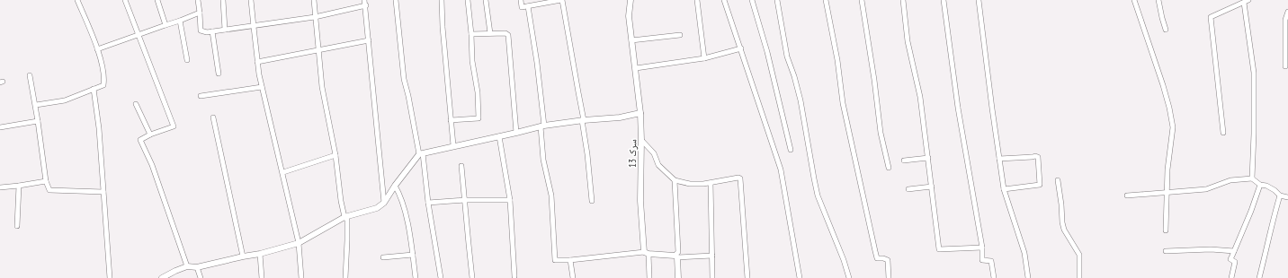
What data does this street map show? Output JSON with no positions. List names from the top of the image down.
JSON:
{
  "streets": {
    "street": ["سرک 13"]
  }
}
